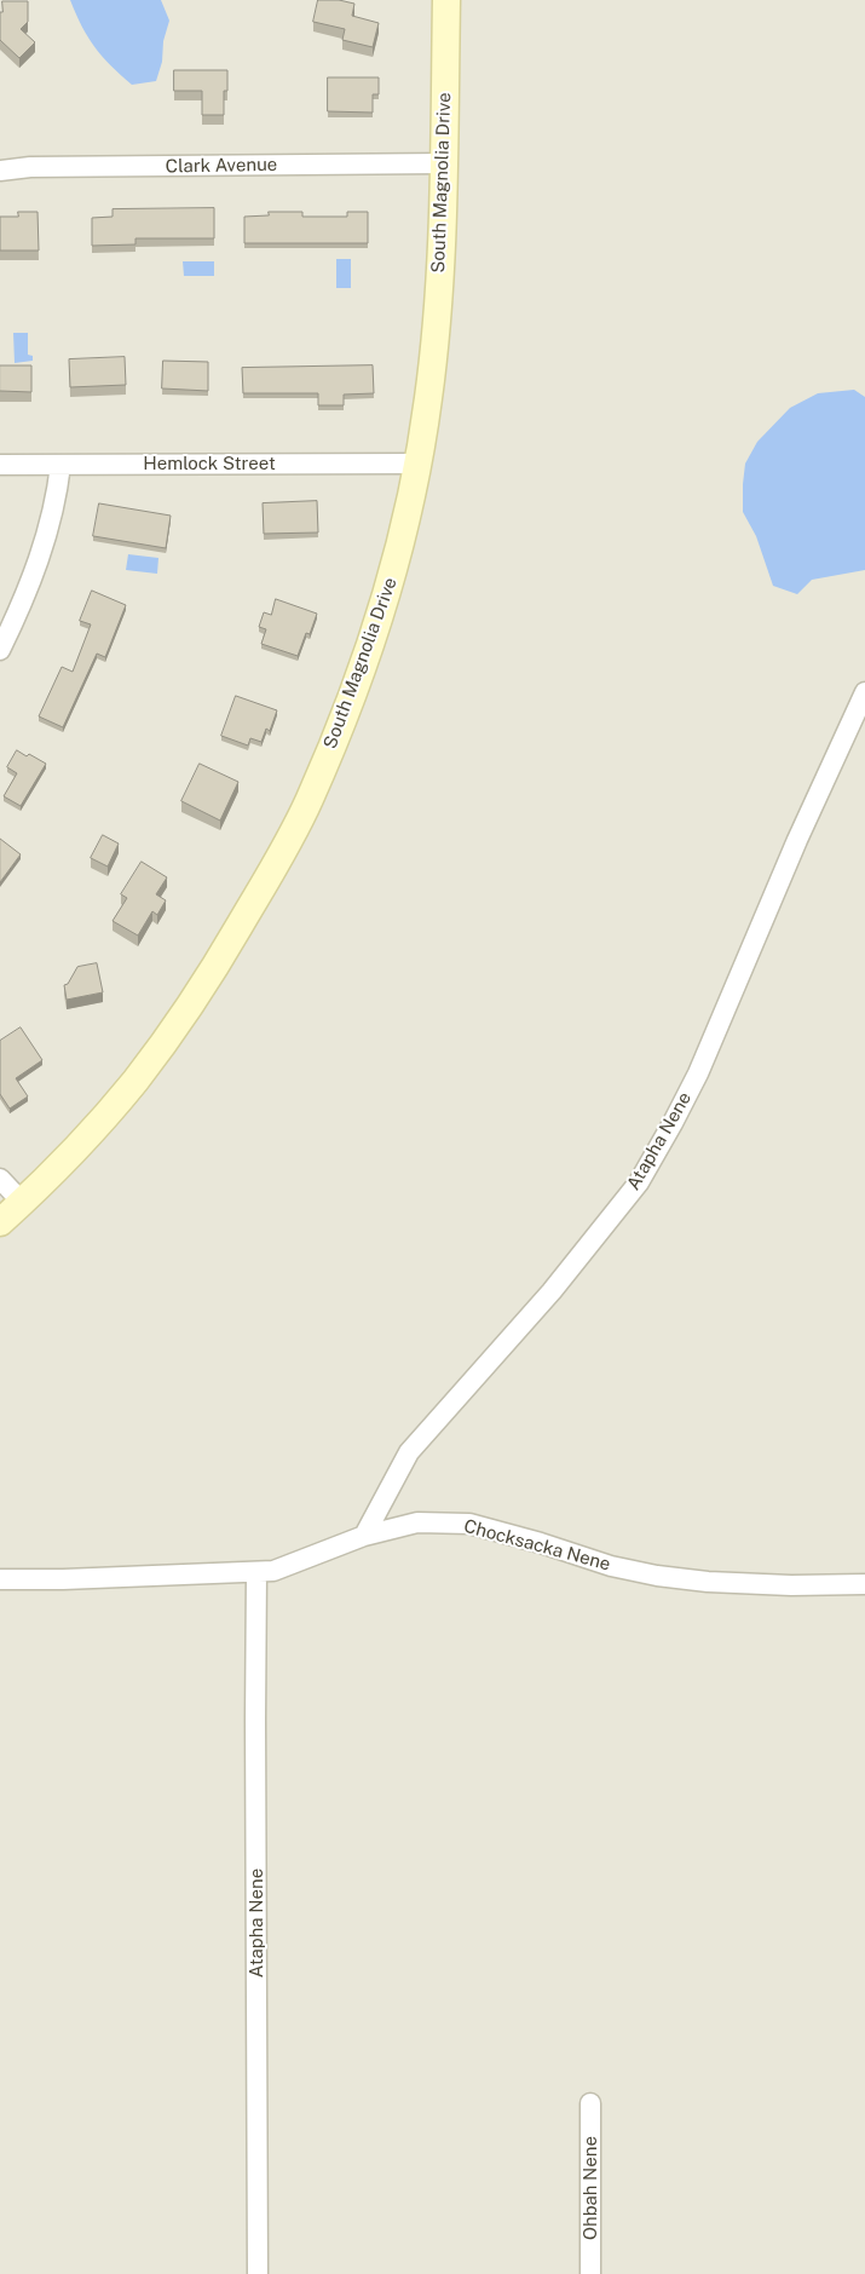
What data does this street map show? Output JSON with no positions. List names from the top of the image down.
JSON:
{
  "streets": {
    "main road": ["South Magnolia Drive"],
    "street": [
      "Clark Avenue",
      "Hemlock Street",
      "Atapha Nene",
      "Chocksacka Nene",
      "Ohbah Nene"
    ]
  },
  "crossings": [
    ["Clark Avenue", "South Magnolia Drive"],
    ["South Magnolia Drive", "Hemlock Street"],
    ["Atapha Nene", "Chocksacka Nene"]
  ]
}
